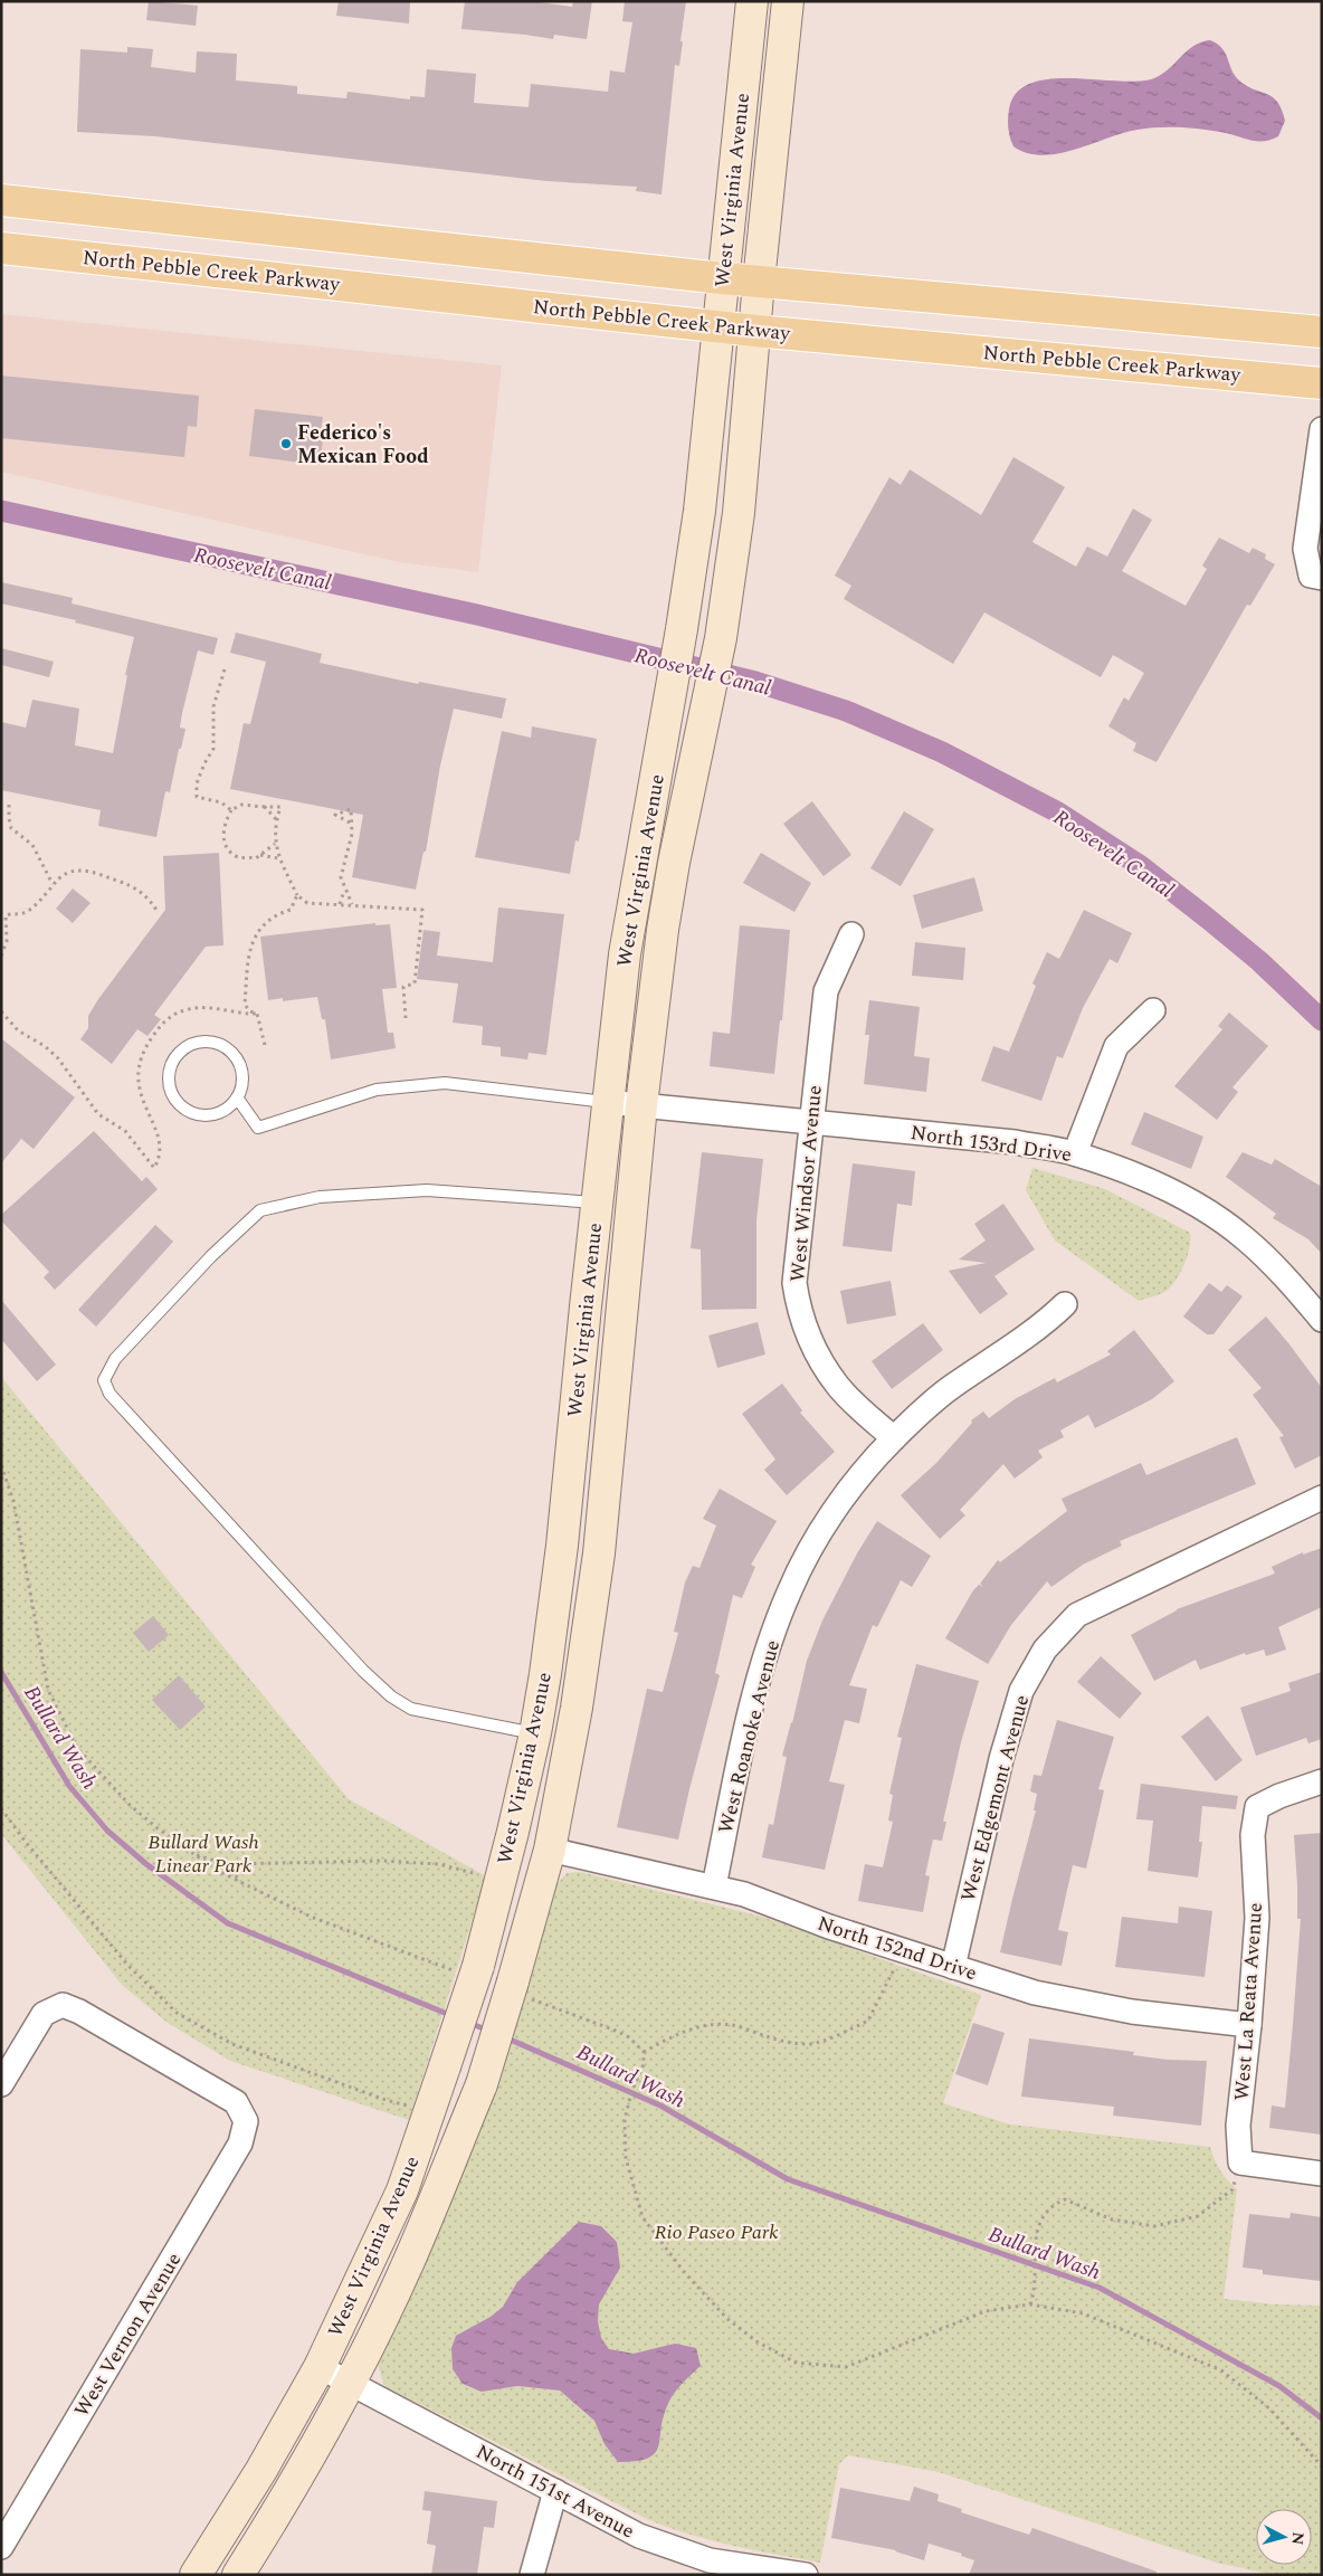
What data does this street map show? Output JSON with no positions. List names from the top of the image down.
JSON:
{
  "streets": {
    "main road": ["West Virginia Avenue", "North Pebble Creek Parkway"],
    "street": [
      "North 153rd Drive",
      "West Windsor Avenue",
      "West Roanoke Avenue",
      "West Edgemont Avenue",
      "North 152nd Drive",
      "West La Reata Avenue",
      "West Vernon Avenue",
      "North 151st Avenue"
    ]
  },
  "crossings": [
    ["West Virginia Avenue", "North Pebble Creek Parkway"],
    ["West Virginia Avenue", "North 153rd Drive"],
    ["West Virginia Avenue", "North 152nd Drive"],
    ["West Virginia Avenue", "North 151st Avenue"],
    ["North 153rd Drive", "West Windsor Avenue"],
    ["West Windsor Avenue", "West Roanoke Avenue"],
    ["West Roanoke Avenue", "North 152nd Drive"],
    ["West Edgemont Avenue", "North 152nd Drive"],
    ["North 152nd Drive", "West La Reata Avenue"]
  ],
  "water": ["Roosevelt Canal", "Bullard Wash"],
  "parks": ["Bullard Wash Linear Park", "Rio Paseo Park"],
  "places": ["Federico's Mexican Food"],
  "north": "right"
}
